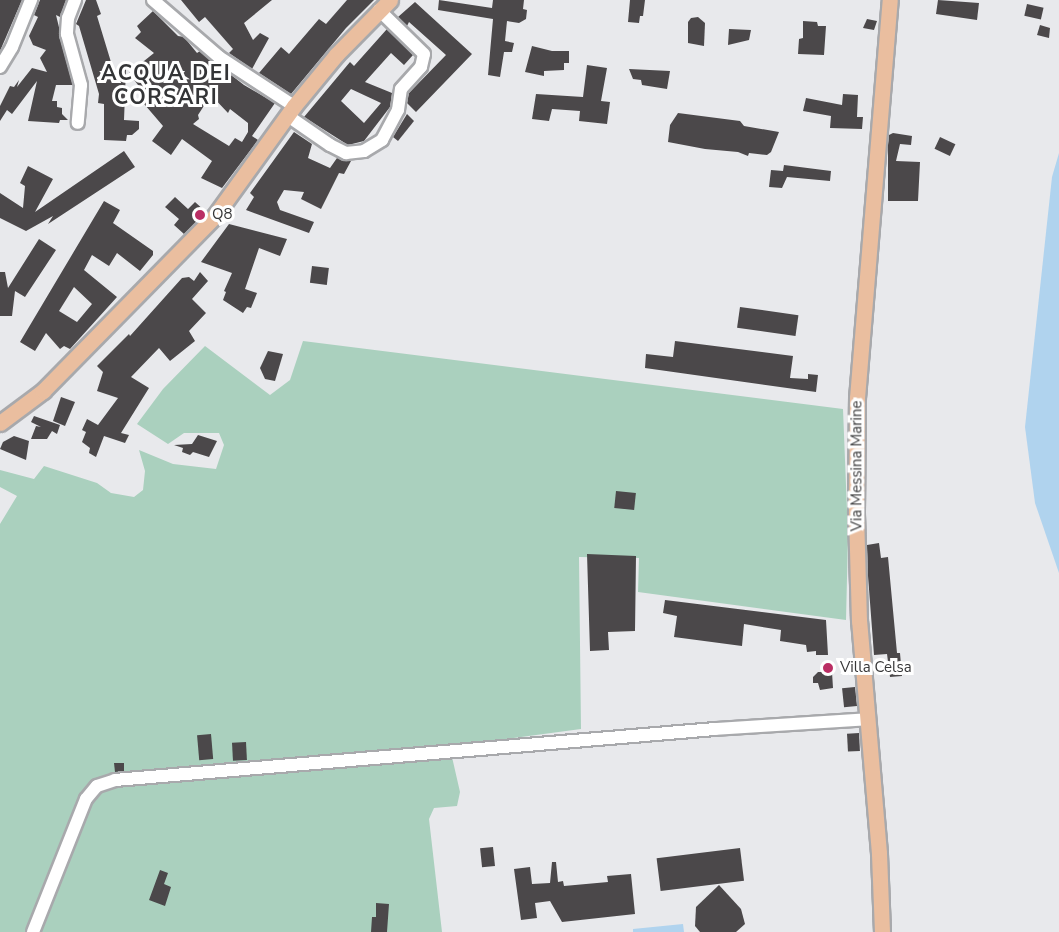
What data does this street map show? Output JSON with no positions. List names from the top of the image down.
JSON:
{
  "streets": {
    "main road": ["Via Messina Marine"]
  },
  "districts": ["ACQUA DEI CORSARI"],
  "places": ["Q8", "Villa Celsa"]
}
